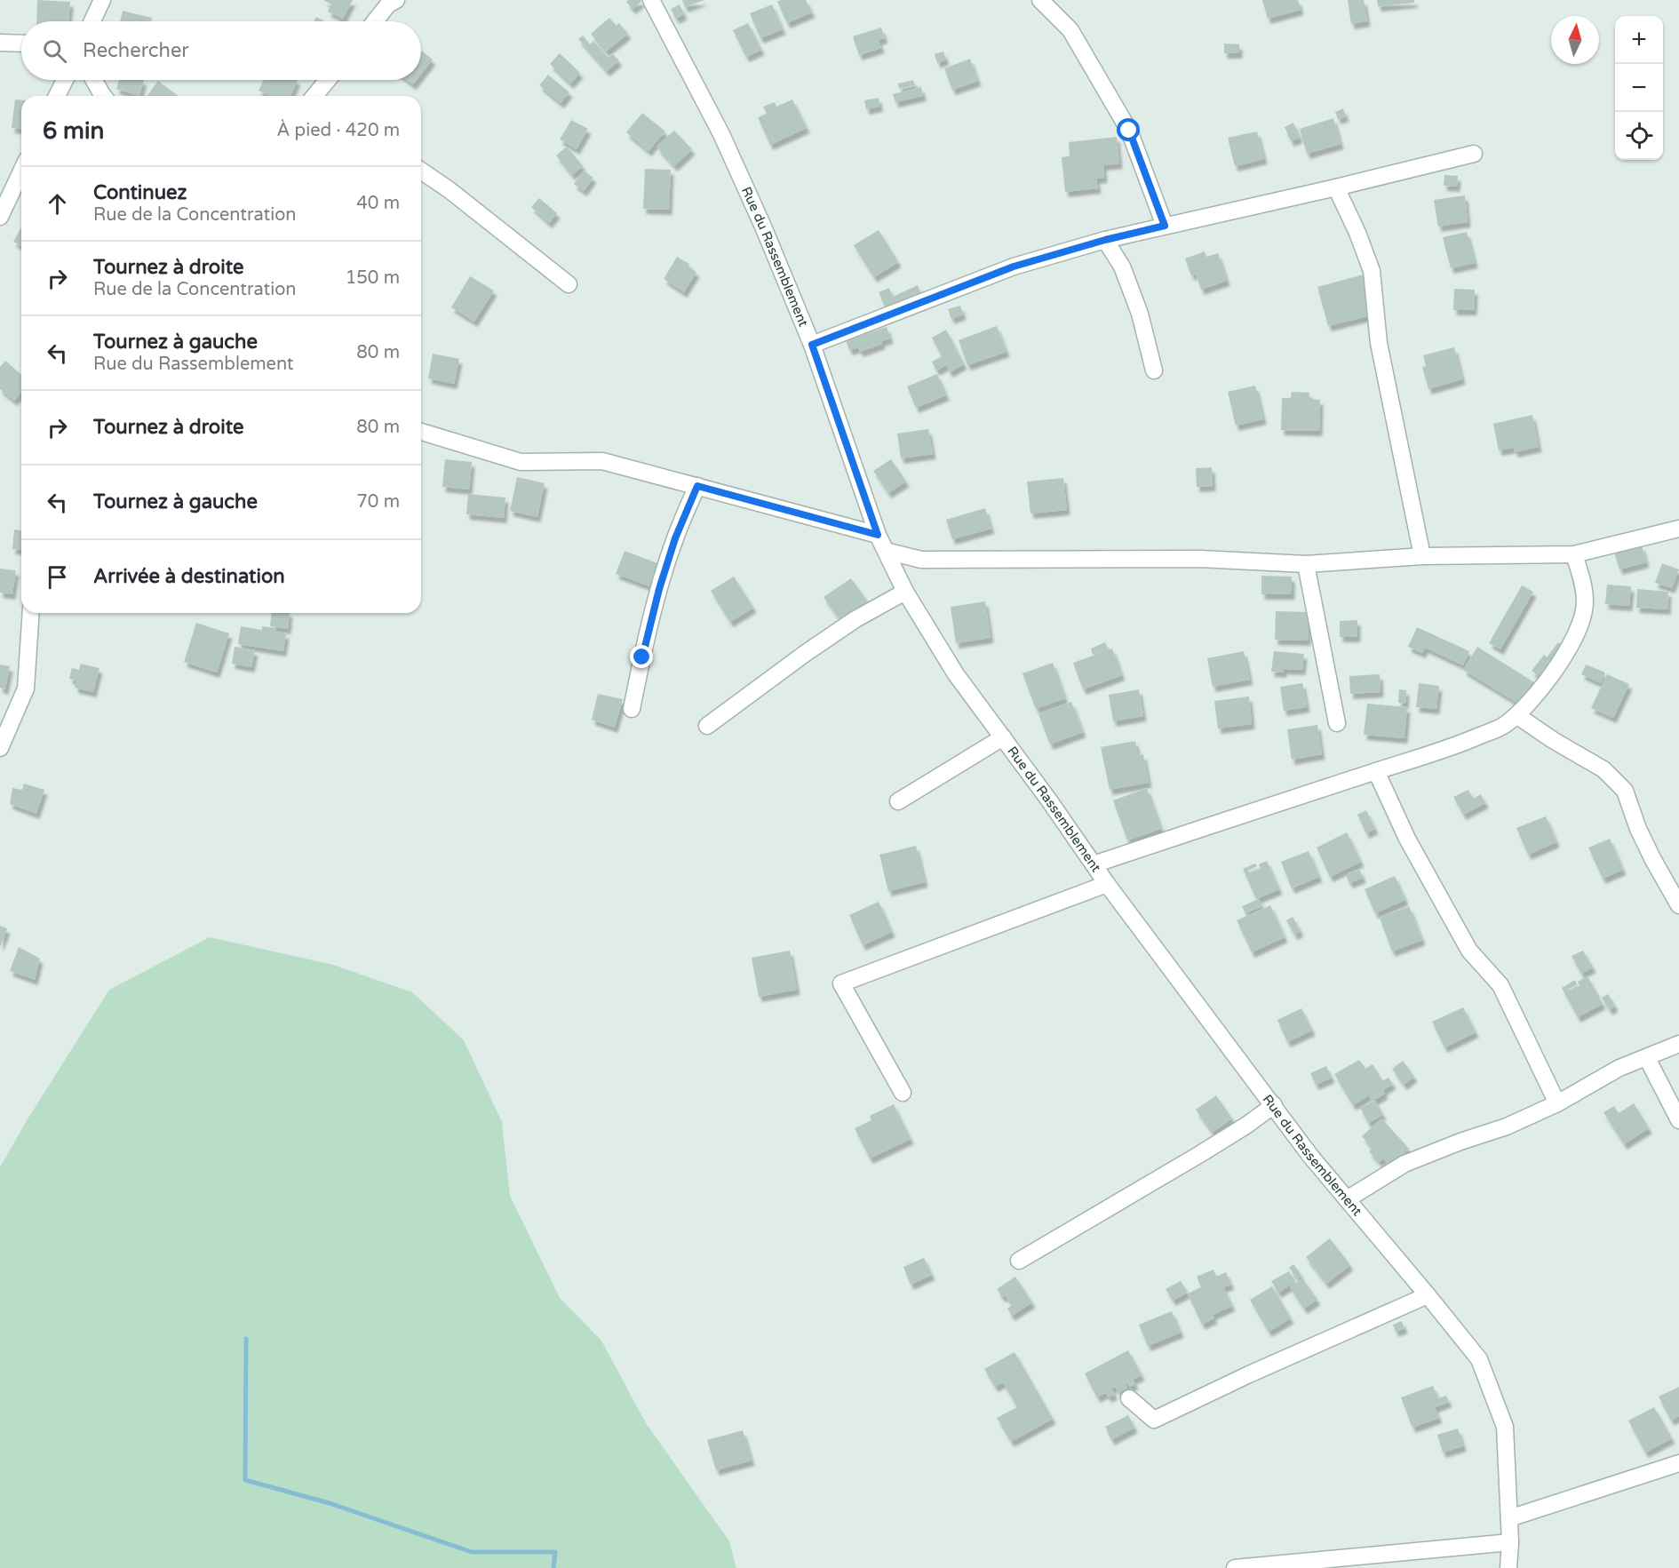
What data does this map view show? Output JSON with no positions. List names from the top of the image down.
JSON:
{
  "streets": {
    "street": ["Rue du Rassemblement"]
  },
  "north": "top",
  "page": {
    "map_buttons": ["+", "−"],
    "search": "Rechercher",
    "heading": ["6 min", "À pied · 420 m"],
    "list": [
      ["Continuez", "Rue de la Concentration", "40 m"],
      ["Tournez à droite", "Rue de la Concentration", "150 m"],
      ["Tournez à gauche", "Rue du Rassemblement", "80 m"],
      ["Tournez à droite", "80 m"],
      ["Tournez à gauche", "70 m"],
      "Arrivée à destination"
    ]
  }
}
